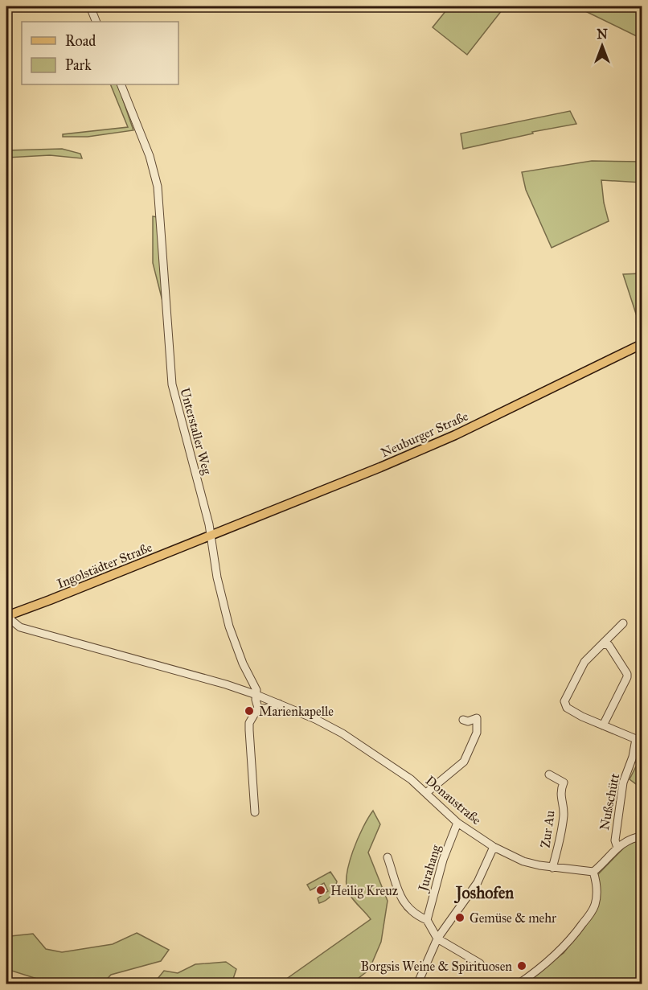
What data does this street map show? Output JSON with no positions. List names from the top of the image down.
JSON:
{
  "streets": {
    "main road": ["Neuburger Straße", "Ingolstädter Straße"],
    "street": [
      "Unterstaller Weg",
      "Donaustraße",
      "Nußschütt",
      "Zur Au",
      "Jurahang"
    ]
  },
  "crossings": [
    ["Unterstaller Weg", "Neuburger Straße"],
    ["Unterstaller Weg", "Ingolstädter Straße"],
    ["Neuburger Straße", "Ingolstädter Straße"],
    ["Donaustraße", "Zur Au"],
    ["Donaustraße", "Jurahang"]
  ],
  "districts": ["Joshofen"],
  "places": [
    "Marienkapelle",
    "Heilig Kreuz",
    "Gemüse & mehr",
    "Borgsis Weine & Spirituosen"
  ],
  "legend": ["Road", "Park"],
  "north": "top"
}
